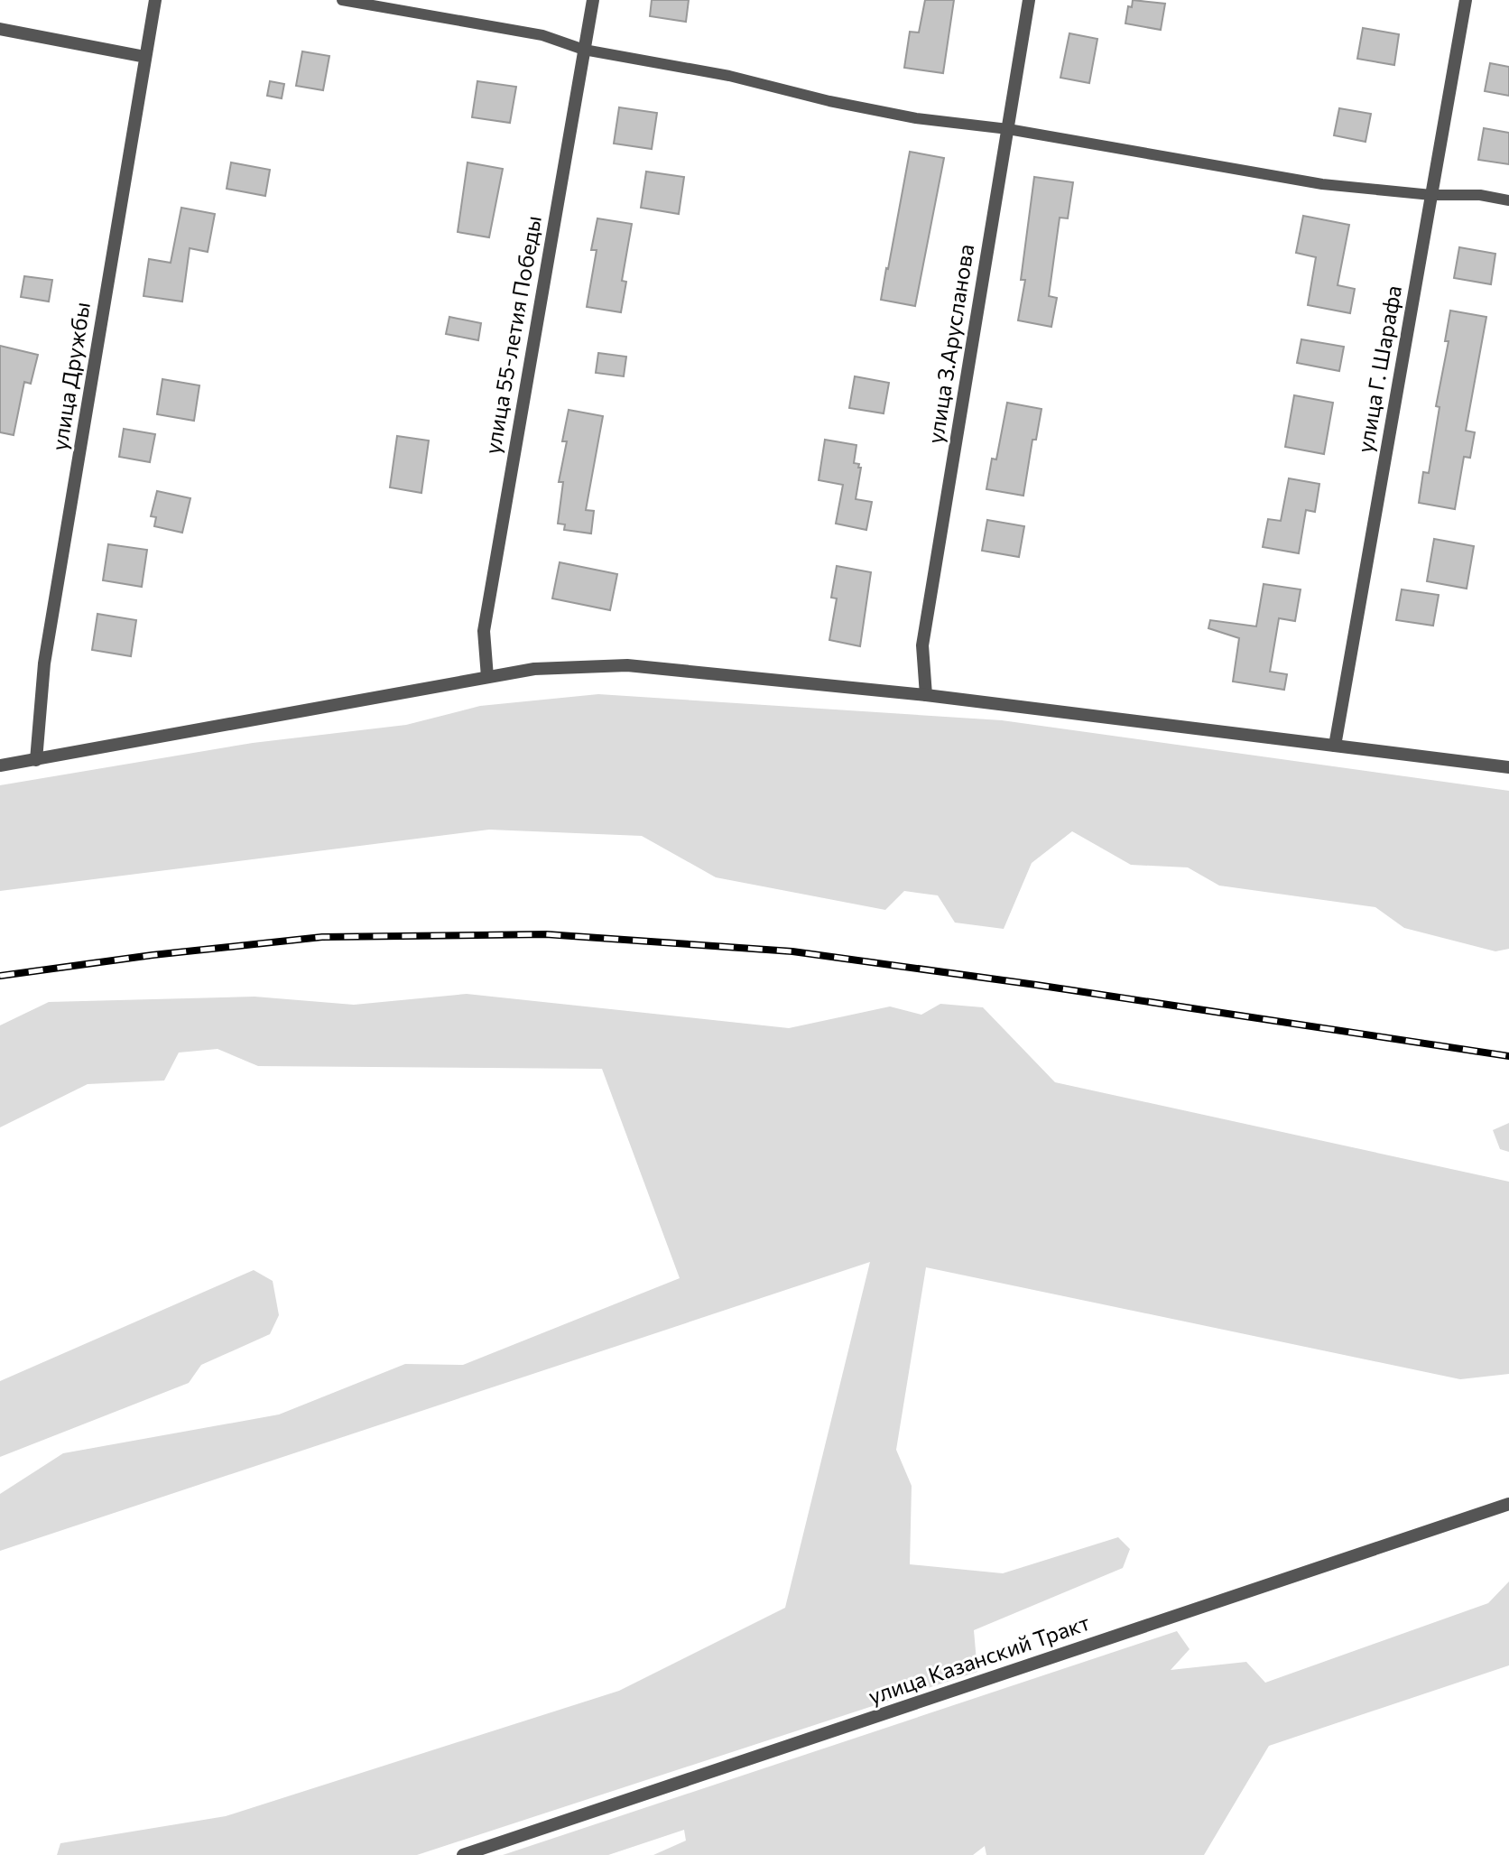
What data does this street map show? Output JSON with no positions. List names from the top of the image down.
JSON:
{
  "streets": {
    "street": [
      "улица 55-летия Победы",
      "улица З.Арусланова",
      "улица Г. Шарафа",
      "улица Дружбы",
      "улица Казанский Тракт"
    ]
  }
}
